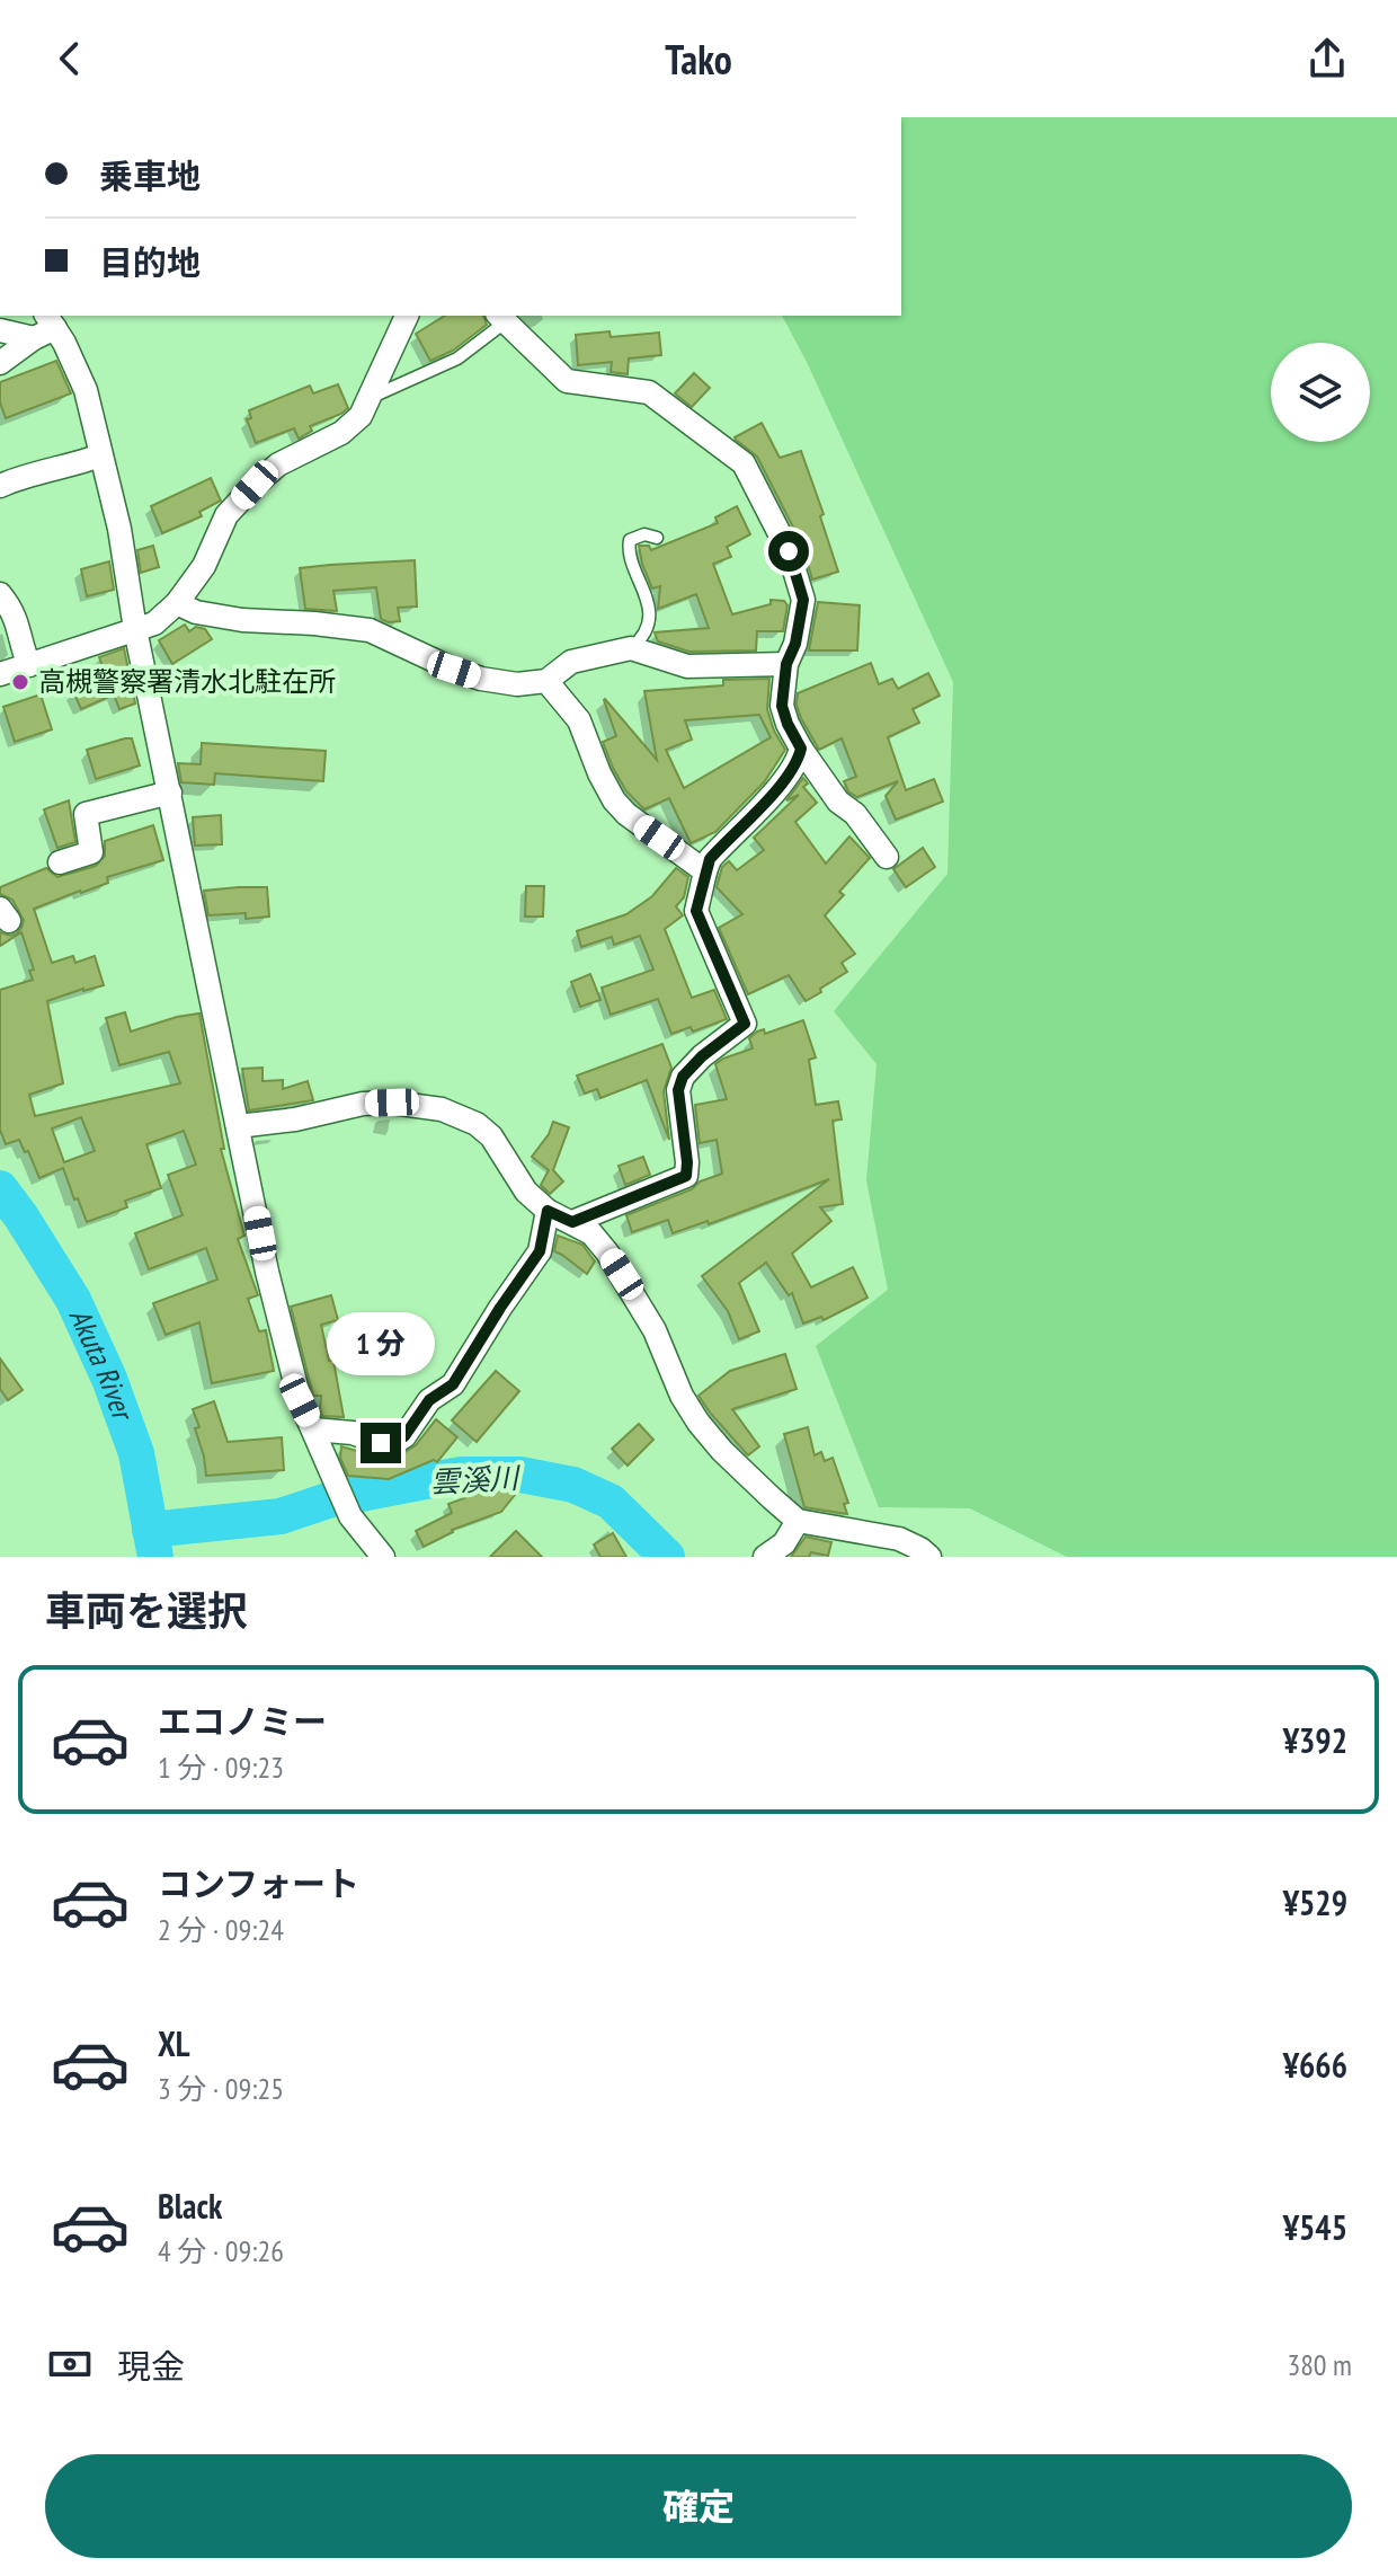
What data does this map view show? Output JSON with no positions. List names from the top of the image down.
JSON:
{
  "water": ["Akuta River", "雲溪川"],
  "places": ["高槻警察署清水北駐在所"],
  "page": {
    "header": "Tako",
    "banner": ["乗車地", "目的地"],
    "bubble": "1 分",
    "heading": "車両を選択",
    "list": [
      {
        "name": "エコノミー",
        "note": "1 分 · 09:23",
        "value": "¥392"
      },
      {
        "name": "コンフォート",
        "note": "2 分 · 09:24",
        "value": "¥529"
      },
      {
        "name": "XL",
        "note": "3 分 · 09:25",
        "value": "¥666"
      },
      {
        "name": "Black",
        "note": "4 分 · 09:26",
        "value": "¥545"
      }
    ],
    "pay": ["現金", "380 m"],
    "buttons": "確定"
  }
}
